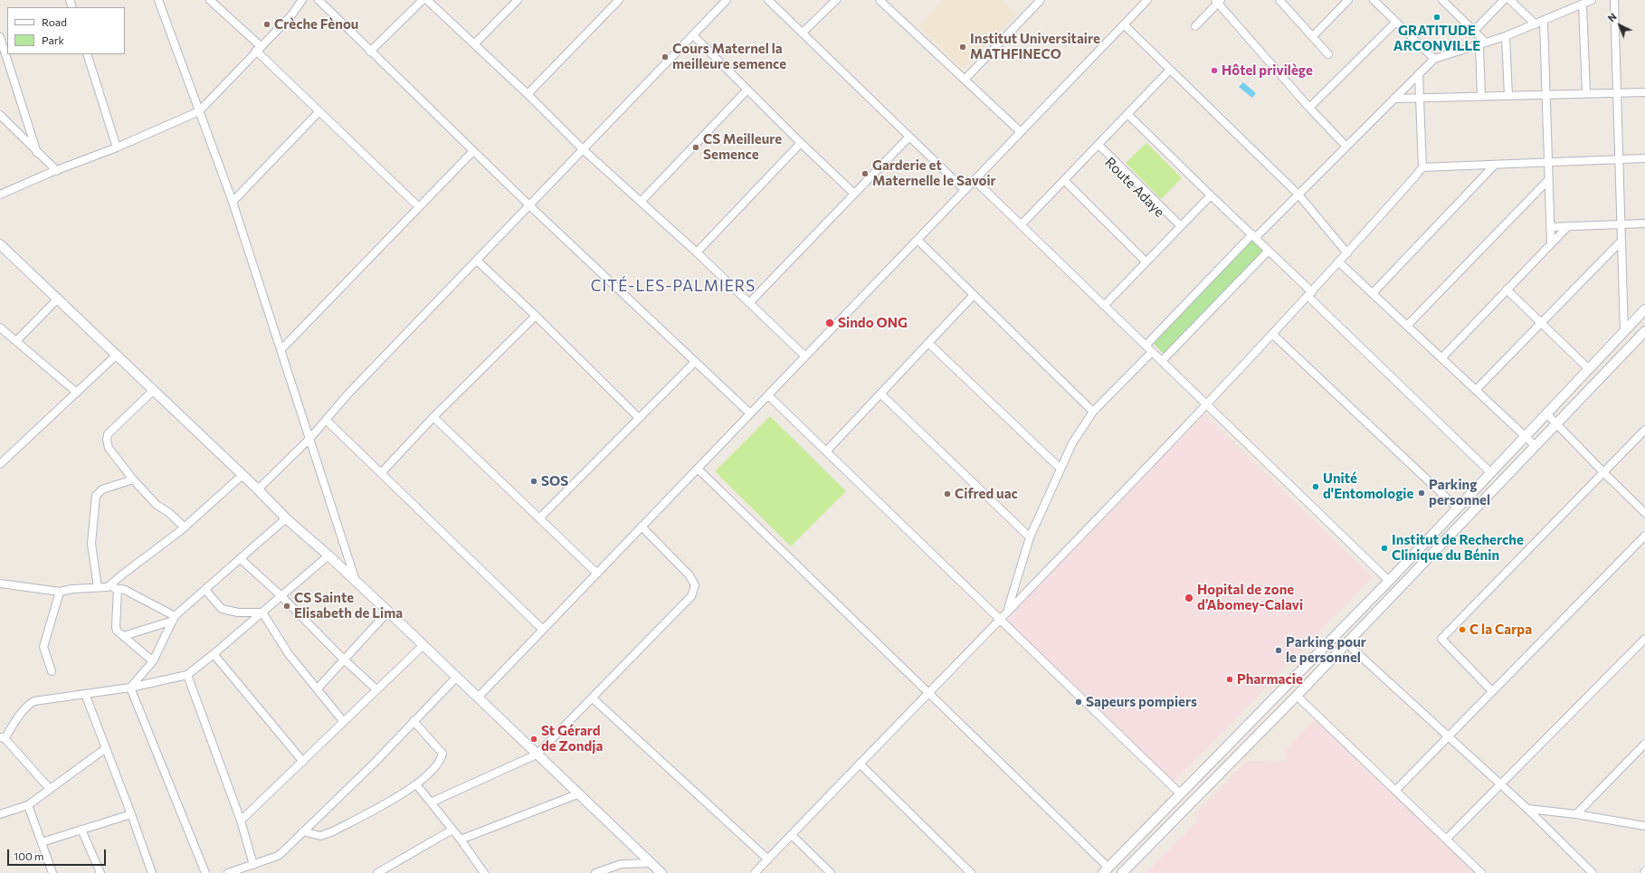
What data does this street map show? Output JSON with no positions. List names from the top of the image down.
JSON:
{
  "districts": ["CITÉ-LES-PALMIERS"],
  "places": [
    "GRATITUDE ARCONVILLE",
    "Crèche Fènou",
    "Institut Universitaire MATHFINECO",
    "Cours Maternel la meilleure semence",
    "Hôtel privilège",
    "CS Meilleure Semence",
    "Garderie et Maternelle le Savoir",
    "Sindo ONG",
    "SOS",
    "Unité d'Entomologie",
    "Parking personnel",
    "Cifred uac",
    "Institut de Recherche Clinique du Bénin",
    "Hopital de zone d’Abomey-Calavi",
    "CS Sainte Elisabeth de Lima",
    "C la Carpa",
    "Parking pour le personnel",
    "Pharmacie",
    "Sapeurs pompiers",
    "St Gérard de Zondja"
  ],
  "legend": ["Road", "Park"],
  "scale_bar": "100 m",
  "north": "top left"
}
